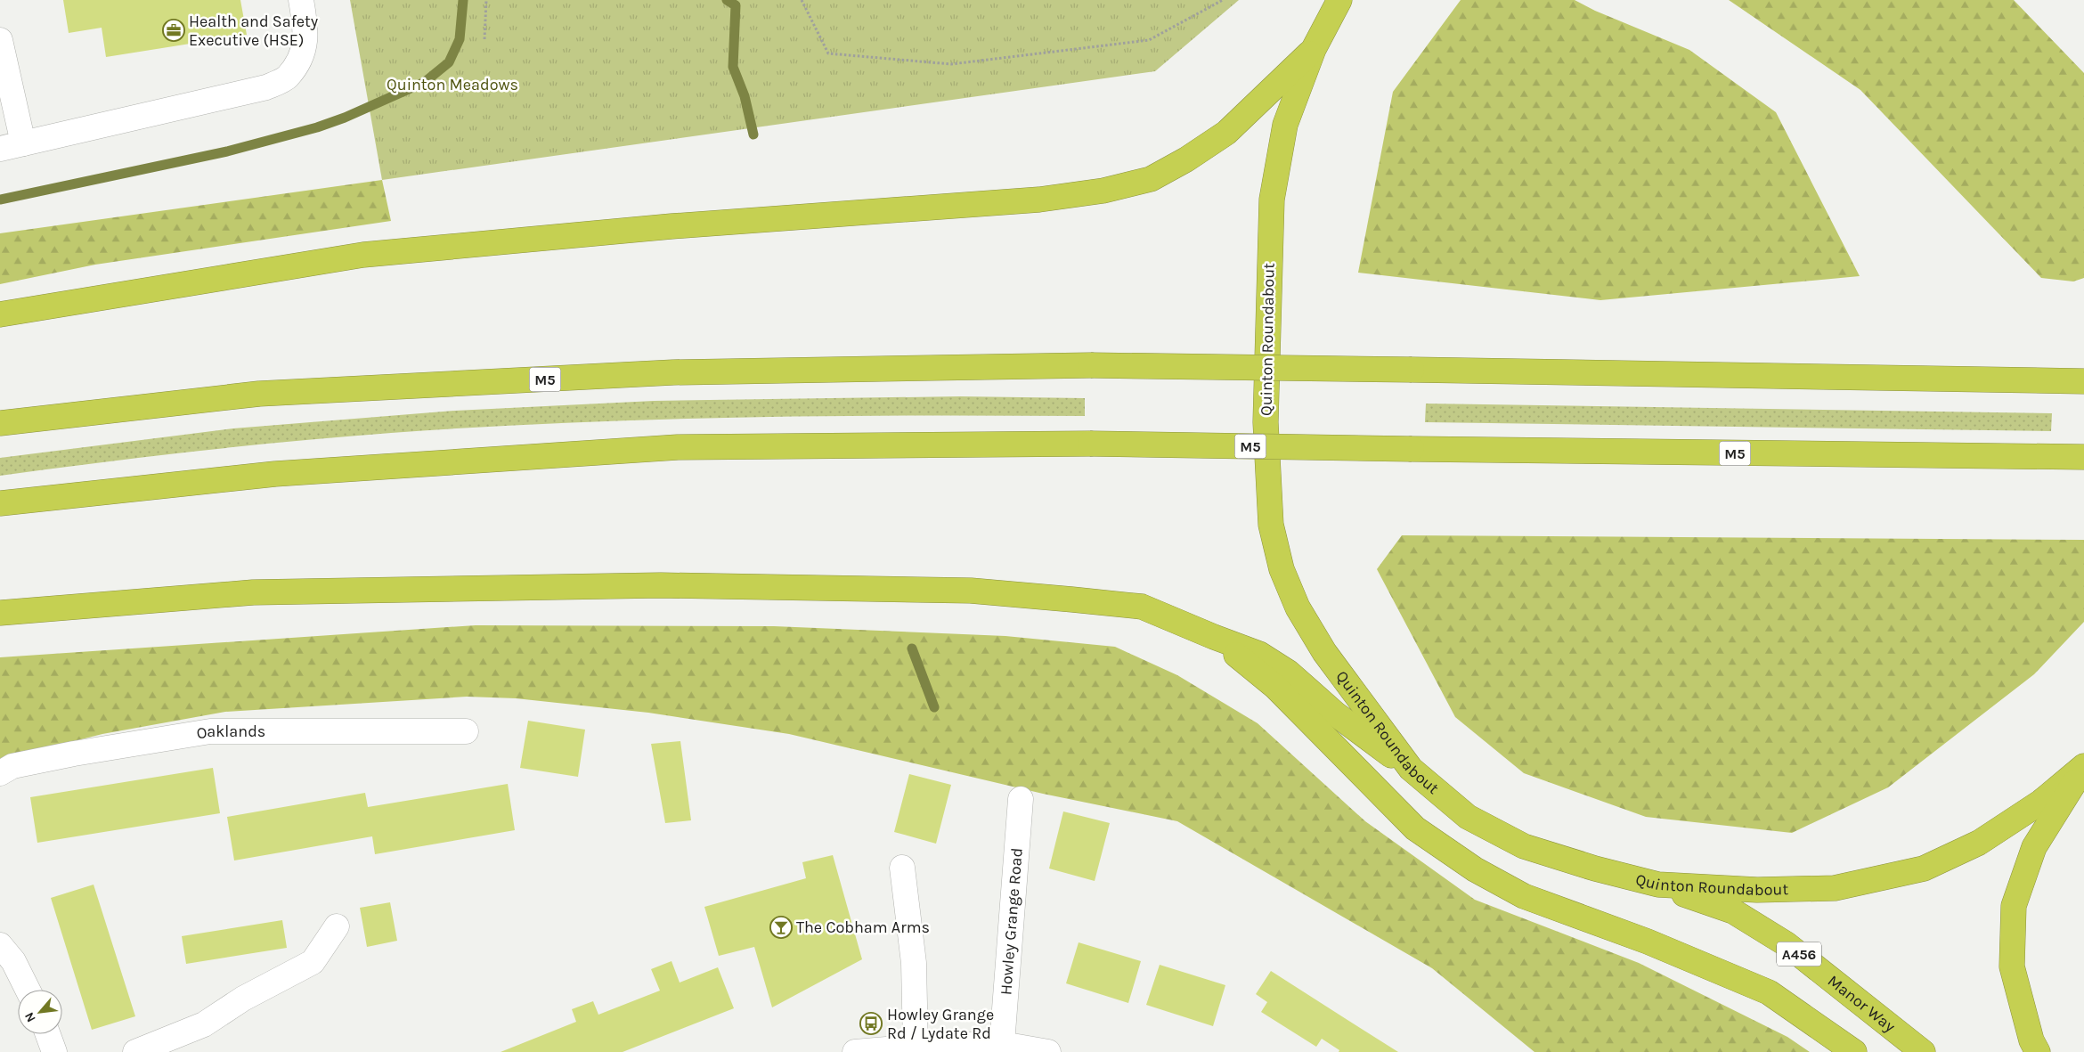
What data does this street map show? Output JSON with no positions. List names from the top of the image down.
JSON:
{
  "streets": {
    "highway": [
      "Quinton Roundabout",
      "M5",
      "A456",
      "Manor Way"
    ],
    "street": ["Oaklands", "Howley Grange Road"]
  },
  "crossings": [
    ["Quinton Roundabout", "Manor Way"]
  ],
  "parks": ["Quinton Meadows"],
  "places": {
    "office": ["Health and Safety Executive (HSE)"],
    "bar": ["The Cobham Arms"],
    "bus stop": ["Howley Grange Rd / Lydate Rd"]
  },
  "north": "bottom left"
}
